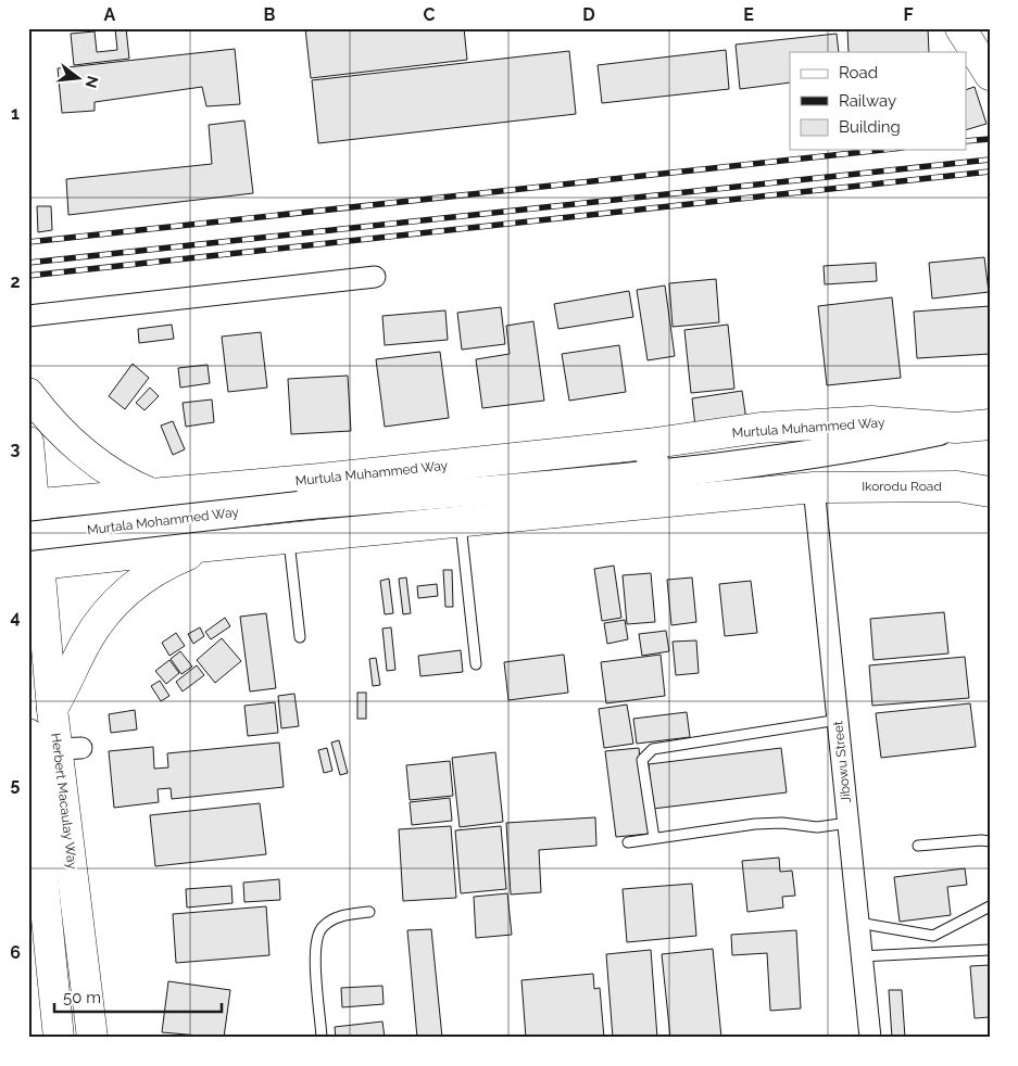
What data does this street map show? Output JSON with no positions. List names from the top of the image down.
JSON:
{
  "streets": {
    "main road": [
      "Murtula Muhammed Way",
      "Ikorodu Road",
      "Murtala Mohammed Way",
      "Herbert Macaulay Way"
    ],
    "street": ["Jibowu Street"]
  },
  "crossings": [
    ["Murtula Muhammed Way", "Murtala Mohammed Way"],
    ["Murtula Muhammed Way", "Herbert Macaulay Way"],
    ["Ikorodu Road", "Jibowu Street"]
  ],
  "legend": ["Road", "Railway", "Building"],
  "scale_bar": "50 m",
  "north": "right",
  "grid": {
    "columns": [
      "A",
      "B",
      "C",
      "D",
      "E",
      "F"
    ],
    "rows": [
      "1",
      "2",
      "3",
      "4",
      "5",
      "6"
    ]
  }
}
